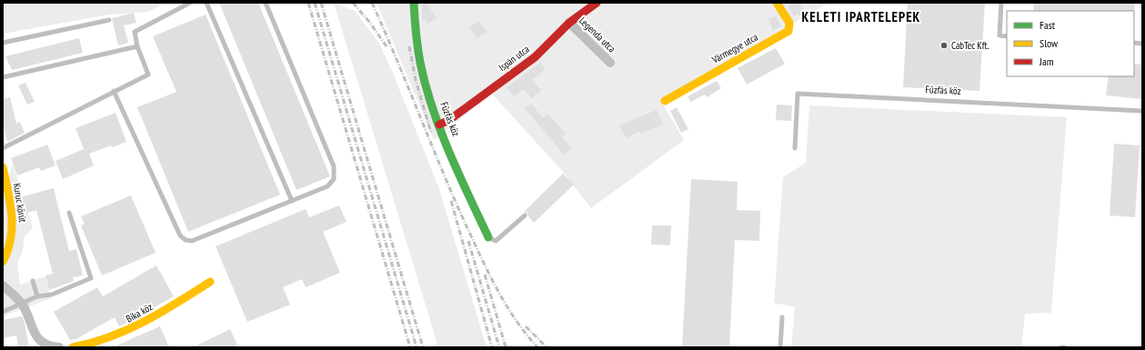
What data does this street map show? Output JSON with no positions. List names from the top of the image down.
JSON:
{
  "streets": {
    "street": [
      "Legenda utca",
      "Vármegye utca",
      "Ispán utca",
      "Fűzfás köz",
      "Kuruc körút",
      "Bika köz"
    ]
  },
  "crossings": [
    ["Legenda utca", "Ispán utca"],
    ["Ispán utca", "Fűzfás köz"]
  ],
  "districts": ["KELETI IPARTELEPEK"],
  "places": ["CabTec Kft."],
  "legend": ["Fast", "Slow", "Jam"]
}
